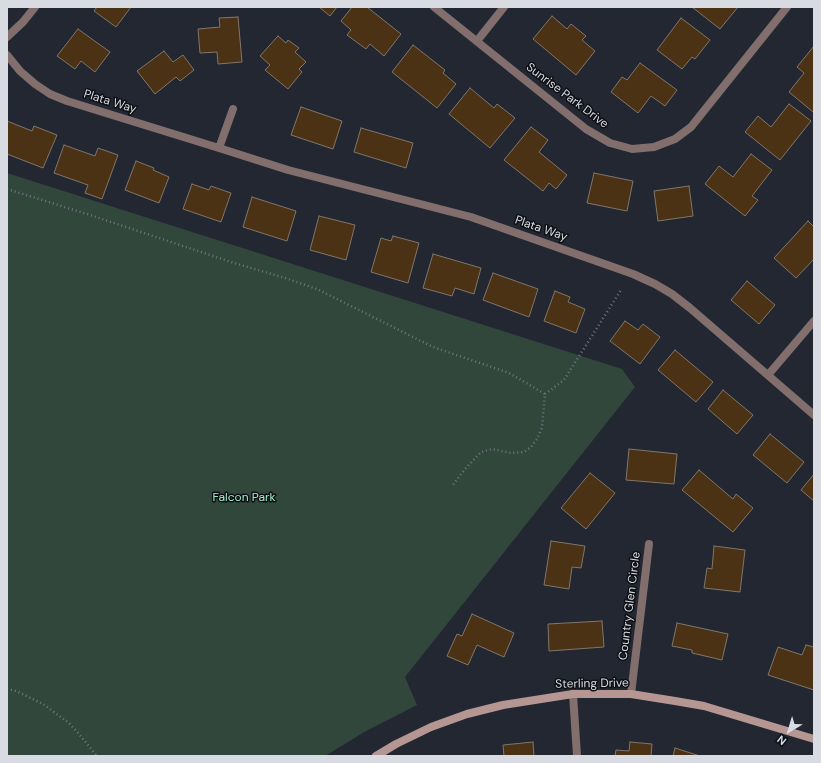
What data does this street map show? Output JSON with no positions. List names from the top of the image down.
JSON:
{
  "streets": {
    "street": [
      "Sunrise Park Drive",
      "Plata Way",
      "Country Glen Circle",
      "Sterling Drive"
    ]
  },
  "crossings": [
    ["Country Glen Circle", "Sterling Drive"]
  ],
  "parks": ["Falcon Park"],
  "north": "bottom left"
}
